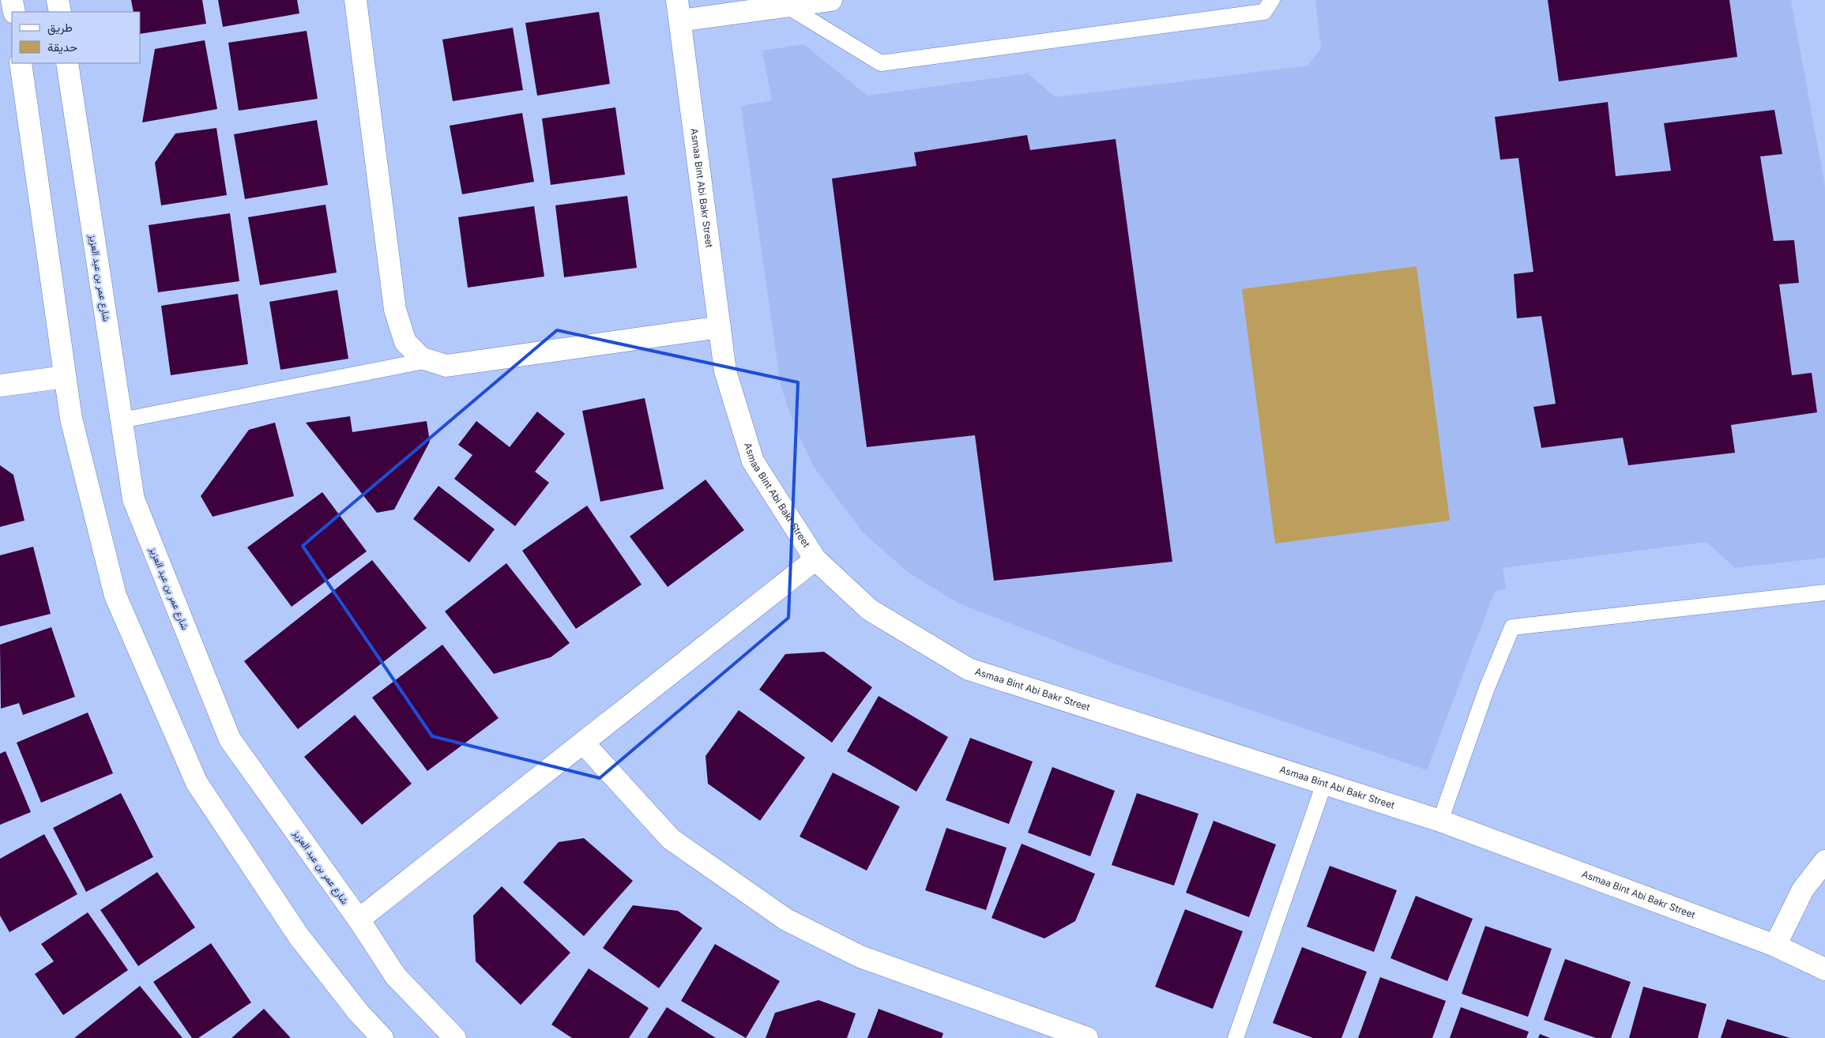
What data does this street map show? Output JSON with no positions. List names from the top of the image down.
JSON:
{
  "streets": {
    "street": ["Asmaa Bint Abi Bakr Street", "شارع عمر بن عبد العزيز"]
  },
  "legend": ["طريق", "حديقة"]
}
